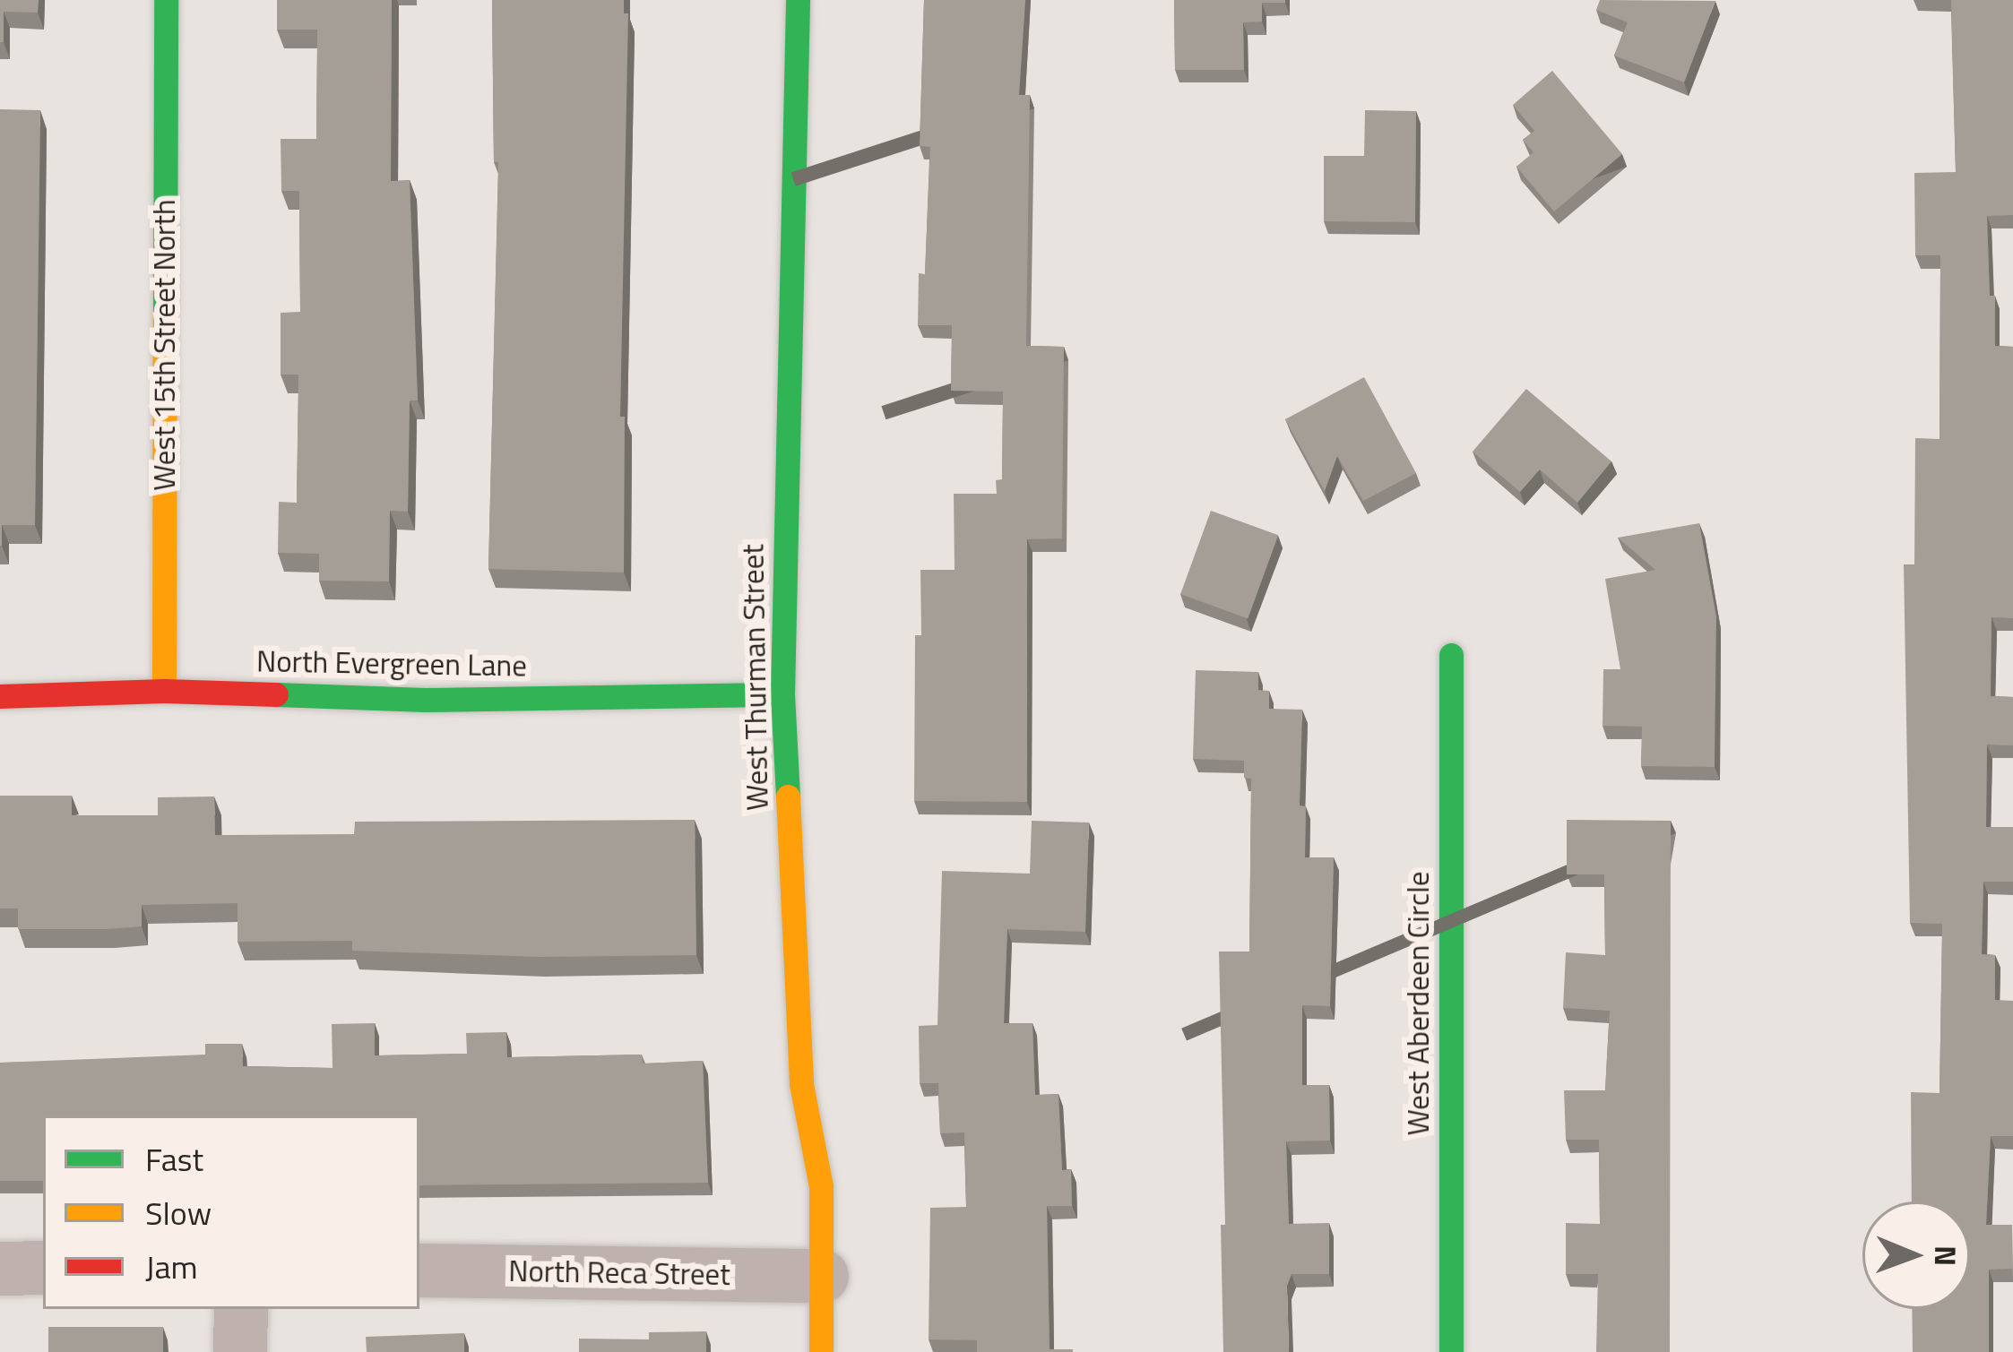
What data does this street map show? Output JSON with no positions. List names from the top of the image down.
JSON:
{
  "streets": {
    "street": [
      "West 15th Street North",
      "North Evergreen Lane",
      "West Thurman Street",
      "West Aberdeen Circle",
      "North Reca Street"
    ]
  },
  "crossings": [
    ["West 15th Street North", "North Evergreen Lane"],
    ["North Evergreen Lane", "West Thurman Street"],
    ["West Thurman Street", "North Reca Street"]
  ],
  "legend": ["Fast", "Slow", "Jam"],
  "north": "right"
}
